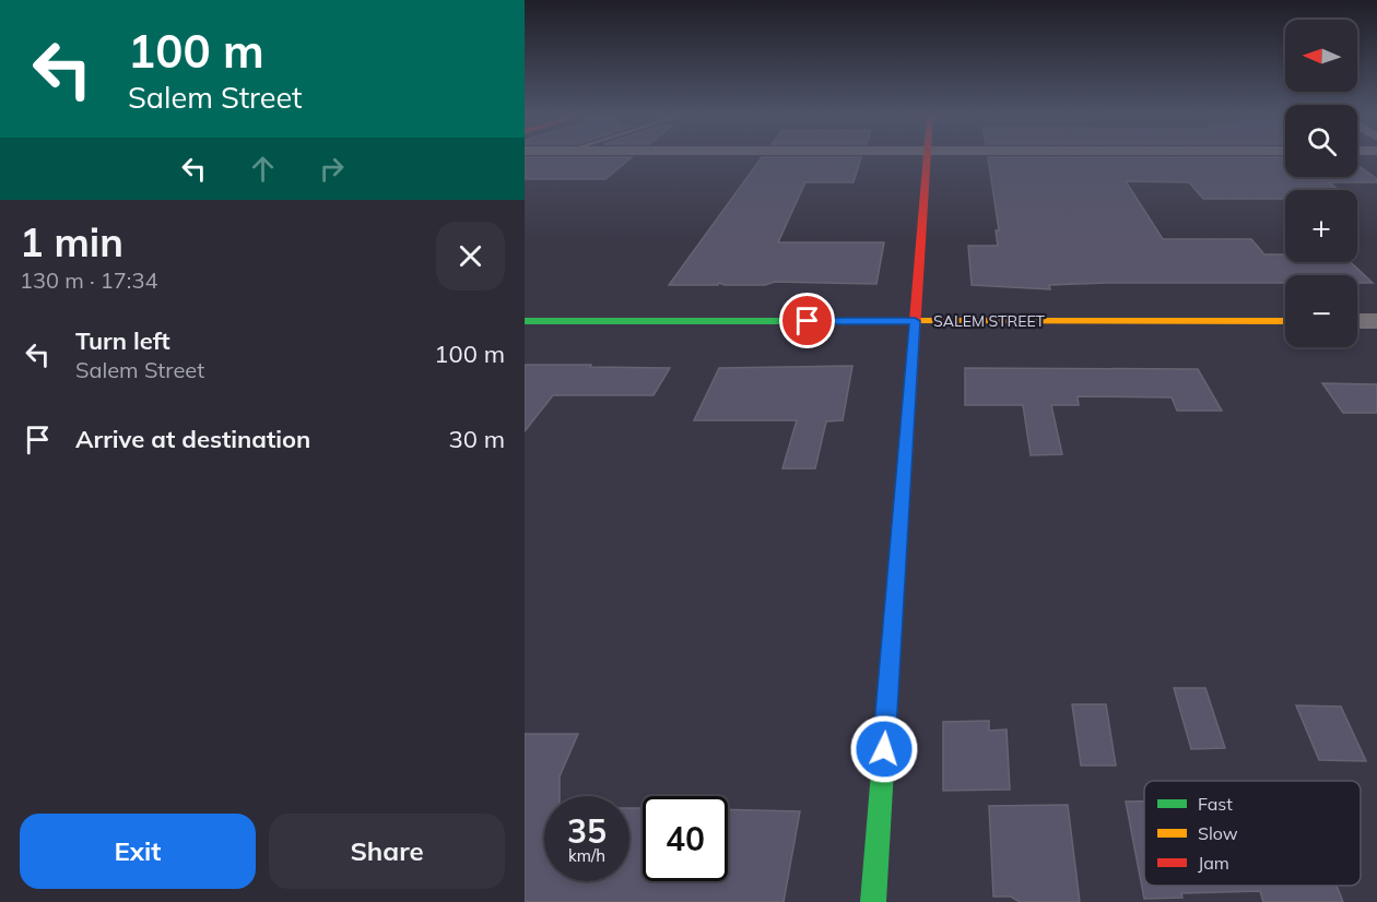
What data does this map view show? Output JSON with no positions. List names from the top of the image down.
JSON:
{
  "streets": {
    "street": ["SALEM STREET"]
  },
  "legend": ["Fast", "Slow", "Jam"],
  "north": "left",
  "page": {
    "turn": ["100 m", "Salem Street"],
    "map_buttons": ["+", "−"],
    "heading": ["1 min", "130 m · 17:34"],
    "list": [
      {
        "name": "Turn left",
        "note": "Salem Street",
        "value": "100 m"
      },
      {
        "name": "Arrive at destination",
        "value": "30 m"
      }
    ],
    "speed": "35 km/h",
    "limit": "40",
    "buttons": ["Exit", "Share"]
  }
}
